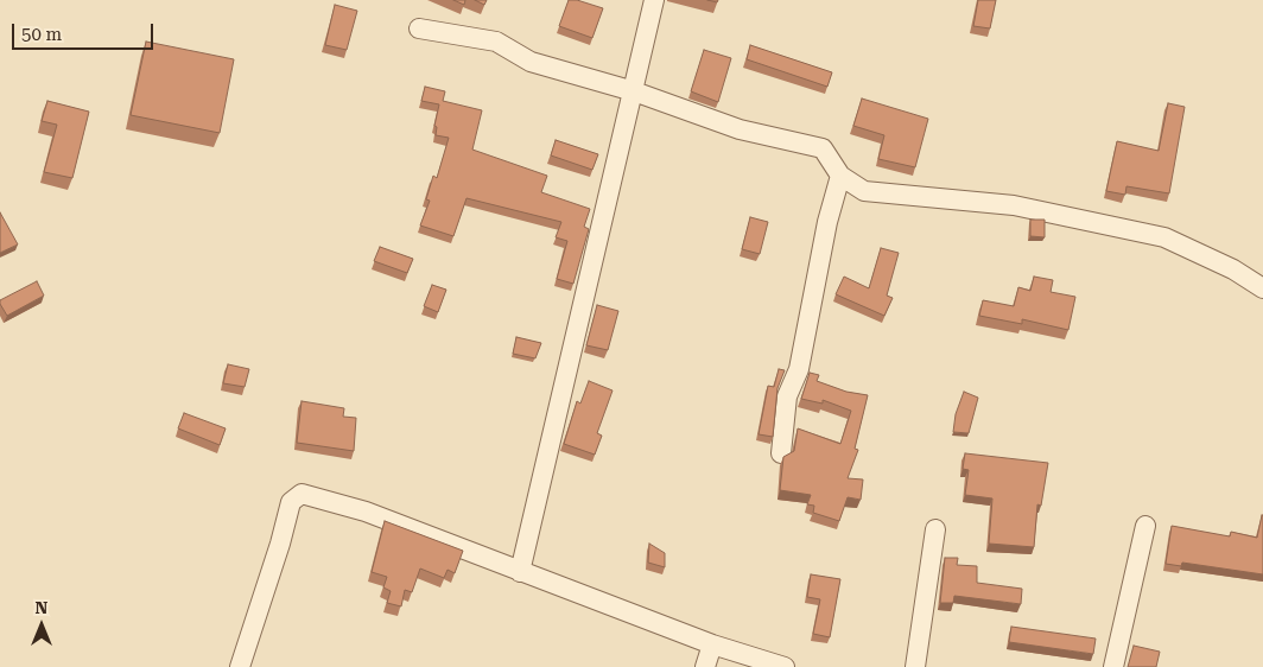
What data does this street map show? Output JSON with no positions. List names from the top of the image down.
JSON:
{
  "scale_bar": "50 m",
  "north": "top"
}
